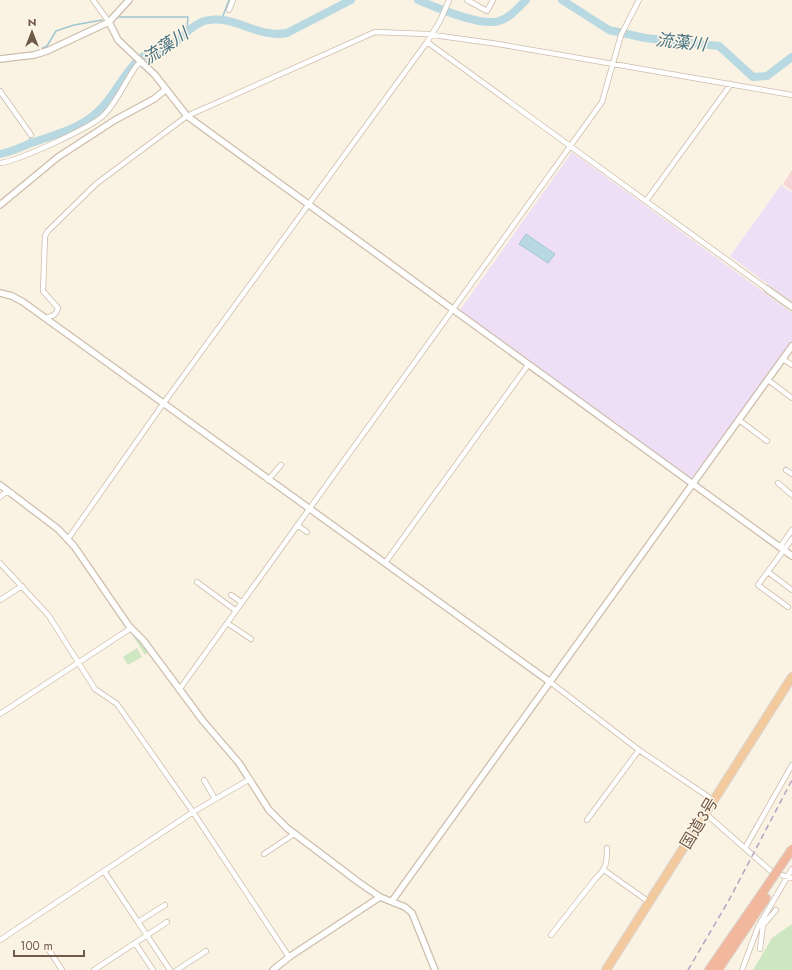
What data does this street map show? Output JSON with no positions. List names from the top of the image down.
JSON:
{
  "streets": {
    "highway": ["国道3号"]
  },
  "water": ["流藻川"],
  "scale_bar": "100 m",
  "north": "top"
}
